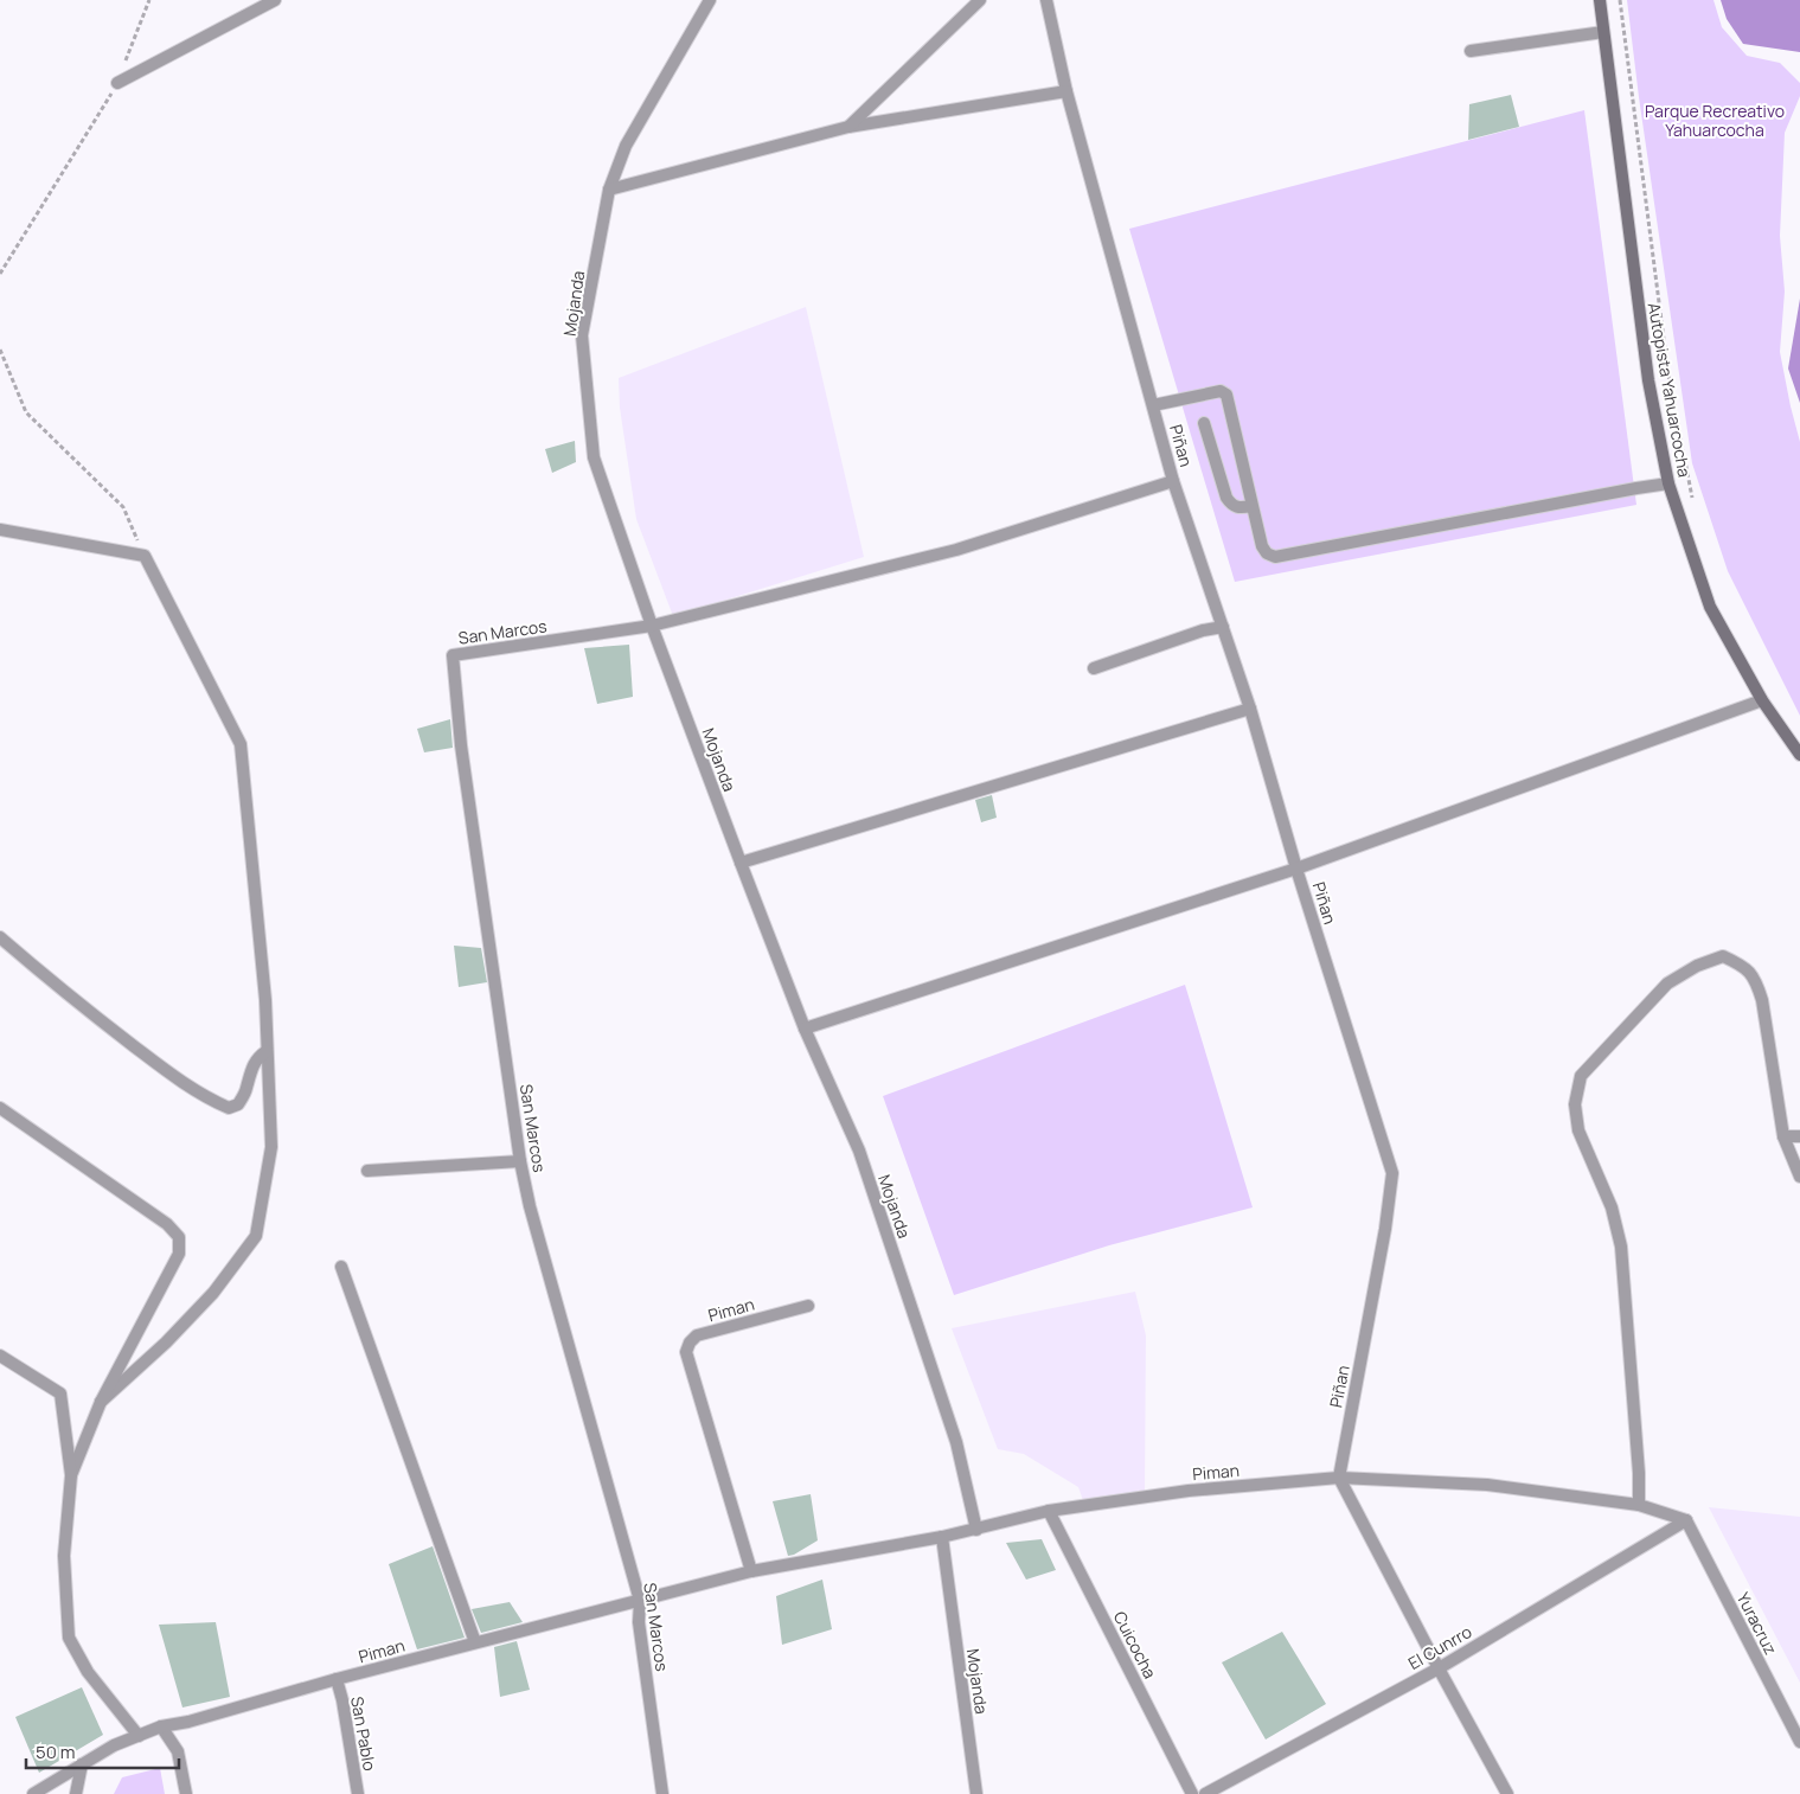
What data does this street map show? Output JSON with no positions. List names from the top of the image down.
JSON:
{
  "streets": {
    "street": [
      "Mojanda",
      "Autopista Yahuarcocha",
      "Piñan",
      "San Marcos",
      "Piman",
      "Yuracruz",
      "Cuicocha",
      "El Cunrro",
      "San Pablo"
    ]
  },
  "crossings": [
    ["Mojanda", "San Marcos"],
    ["Mojanda", "Piman"],
    ["Piñan", "Piman"],
    ["San Marcos", "Piman"],
    ["Piman", "Yuracruz"],
    ["Piman", "Cuicocha"],
    ["Piman", "El Cunrro"],
    ["Piman", "San Pablo"],
    ["Yuracruz", "El Cunrro"]
  ],
  "parks": ["Parque Recreativo Yahuarcocha"],
  "scale_bar": "50 m"
}
